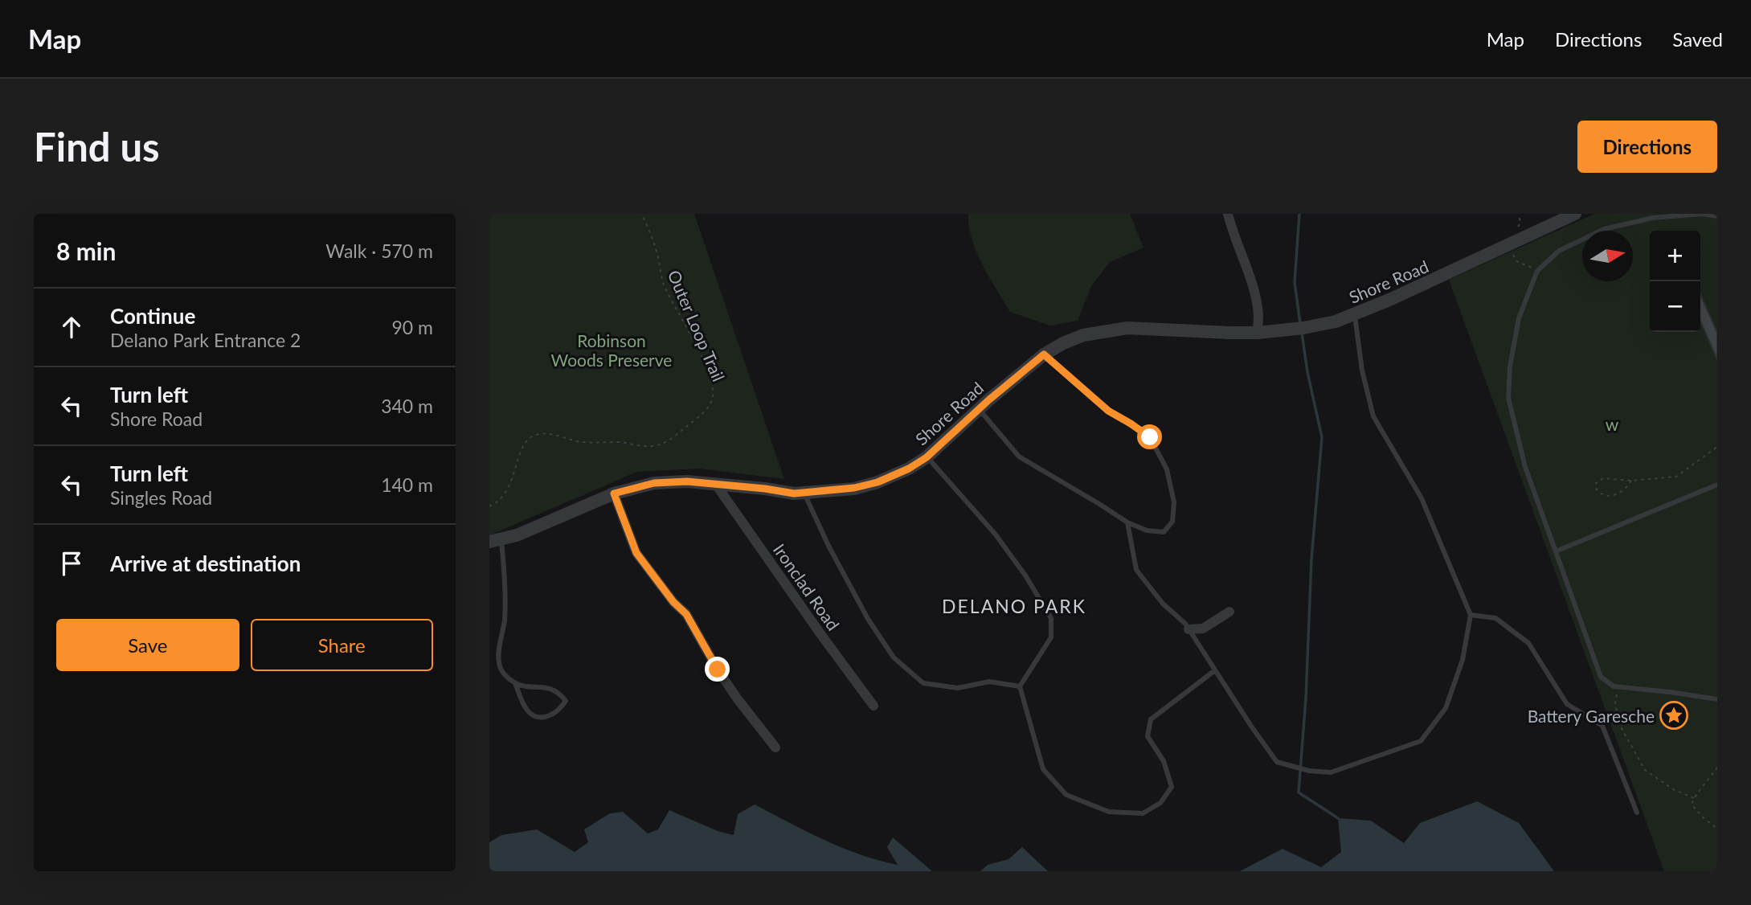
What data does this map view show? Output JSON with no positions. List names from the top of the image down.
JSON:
{
  "streets": {
    "street": ["Shore Road", "Ironclad Road"],
    "path": ["Outer Loop Trail"]
  },
  "crossings": [
    ["Shore Road", "Ironclad Road"]
  ],
  "districts": ["DELANO PARK"],
  "parks": ["Robinson Woods Preserve", "w"],
  "places": {
    "place": ["Battery Garesche"]
  },
  "north": "right",
  "page": {
    "header": "Map",
    "nav": ["Map", "Directions", "Saved"],
    "buttons": [
      "Directions",
      ["Save", "Share"]
    ],
    "title": "Find us",
    "heading": ["8 min", "Walk · 570 m"],
    "map_buttons": ["+", "−"],
    "list": [
      ["Continue", "Delano Park Entrance 2", "90 m"],
      ["Turn left", "Shore Road", "340 m"],
      ["Turn left", "Singles Road", "140 m"],
      "Arrive at destination"
    ]
  }
}
